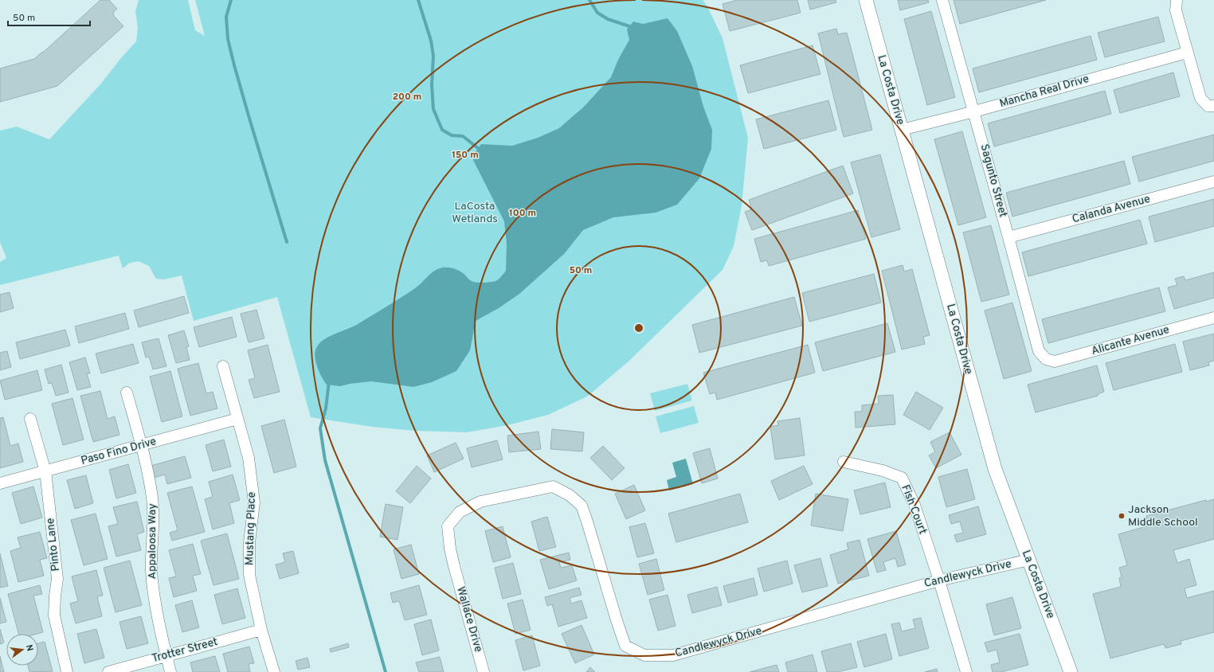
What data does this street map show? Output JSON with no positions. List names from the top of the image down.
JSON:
{
  "streets": {
    "street": [
      "La Costa Drive",
      "Mancha Real Drive",
      "Sagunto Street",
      "Calanda Avenue",
      "Alicante Avenue",
      "Paso Fino Drive",
      "Fish Court",
      "Mustang Place",
      "Appaloosa Way",
      "Pinto Lane",
      "Candlewyck Drive",
      "Wallace Drive",
      "Trotter Street"
    ]
  },
  "crossings": [
    ["La Costa Drive", "Mancha Real Drive"],
    ["La Costa Drive", "Candlewyck Drive"],
    ["Mancha Real Drive", "Sagunto Street"],
    ["Sagunto Street", "Calanda Avenue"],
    ["Sagunto Street", "Alicante Avenue"],
    ["Paso Fino Drive", "Mustang Place"],
    ["Paso Fino Drive", "Appaloosa Way"],
    ["Paso Fino Drive", "Pinto Lane"],
    ["Fish Court", "Candlewyck Drive"],
    ["Mustang Place", "Trotter Street"],
    ["Appaloosa Way", "Trotter Street"],
    ["Candlewyck Drive", "Wallace Drive"]
  ],
  "parks": ["LaCosta Wetlands"],
  "places": ["Jackson Middle School"],
  "scale_bar": "50 m",
  "north": "right",
  "rings": [
    "200 m",
    "150 m",
    "100 m",
    "50 m"
  ]
}
